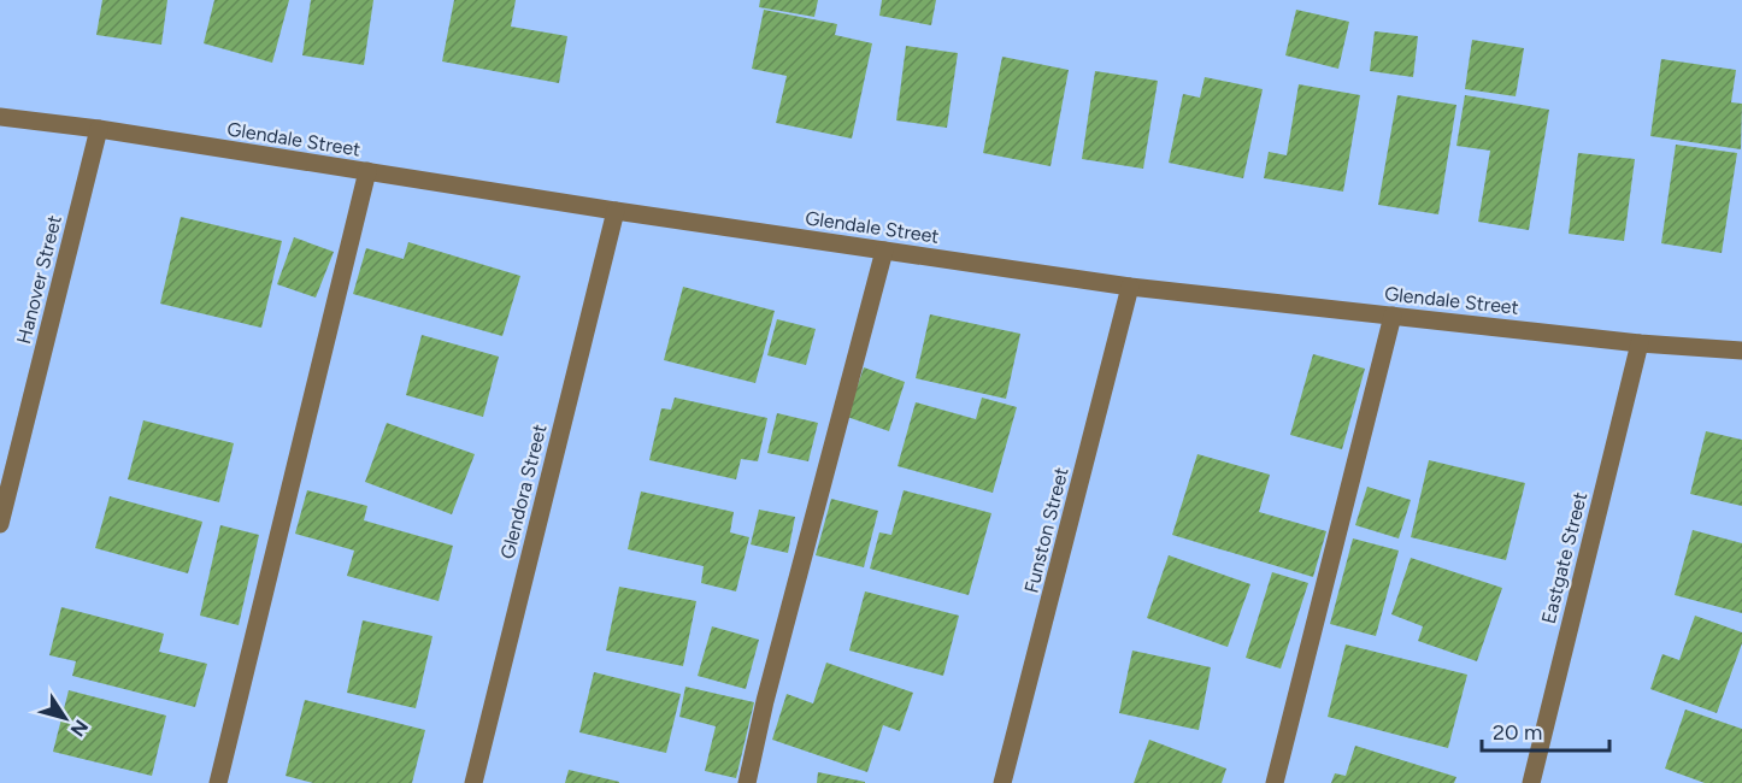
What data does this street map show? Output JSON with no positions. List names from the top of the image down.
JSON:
{
  "streets": {
    "street": [
      "Glendale Street",
      "Hanover Street",
      "Glendora Street",
      "Funston Street",
      "Eastgate Street"
    ]
  },
  "crossings": [
    ["Glendale Street", "Hanover Street"],
    ["Glendale Street", "Glendora Street"],
    ["Glendale Street", "Funston Street"],
    ["Glendale Street", "Eastgate Street"]
  ],
  "scale_bar": "20 m",
  "north": "bottom right"
}
